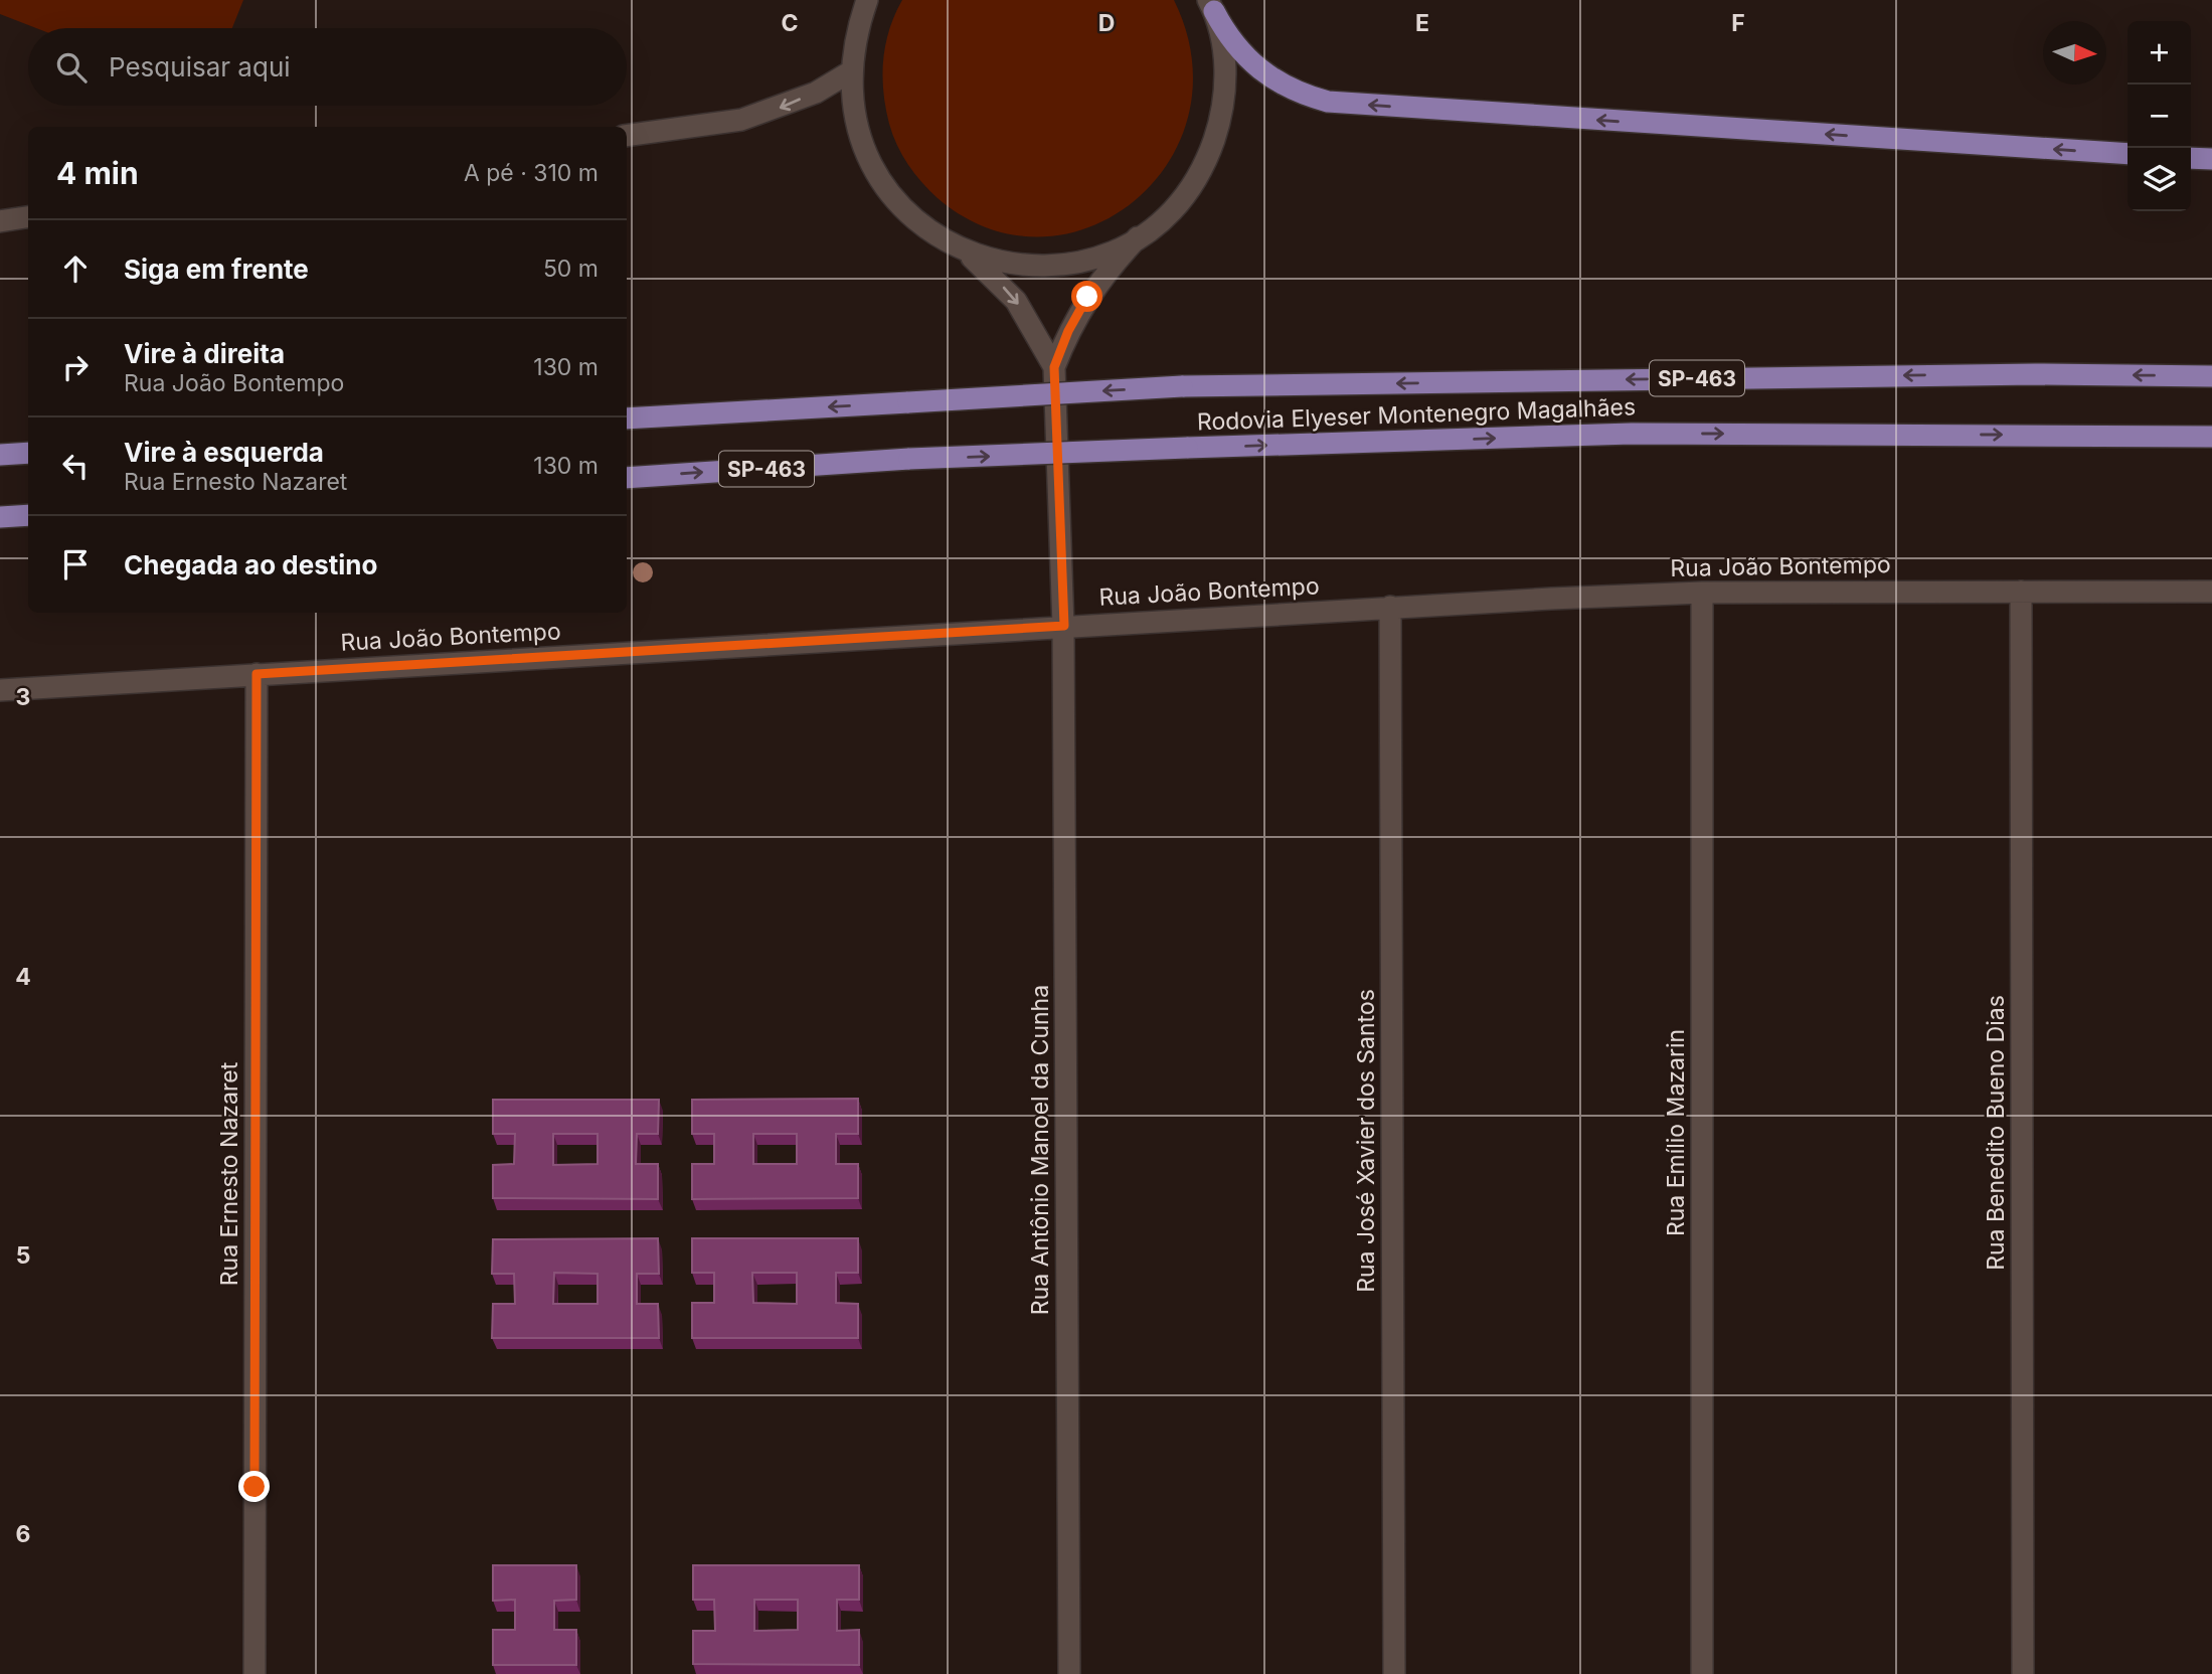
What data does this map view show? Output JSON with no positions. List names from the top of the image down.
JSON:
{
  "streets": {
    "main road": ["SP-463", "Rodovia Elyeser Montenegro Magalhães"],
    "street": [
      "Rua João Bontempo",
      "Rua Emílio Mazarin",
      "Rua Benedito Bueno Dias",
      "Rua José Xavier dos Santos",
      "Rua Antônio Manoel da Cunha",
      "Rua Ernesto Nazaret"
    ]
  },
  "crossings": [
    ["Rua João Bontempo", "Rua Emílio Mazarin"],
    ["Rua João Bontempo", "Rua Benedito Bueno Dias"],
    ["Rua João Bontempo", "Rua José Xavier dos Santos"],
    ["Rua João Bontempo", "Rua Antônio Manoel da Cunha"],
    ["Rua João Bontempo", "Rua Ernesto Nazaret"]
  ],
  "north": "right",
  "page": {
    "map_buttons": ["+", "−"],
    "search": "Pesquisar aqui",
    "heading": ["4 min", "A pé · 310 m"],
    "list": [
      ["Siga em frente", "50 m"],
      ["Vire à direita", "Rua João Bontempo", "130 m"],
      ["Vire à esquerda", "Rua Ernesto Nazaret", "130 m"],
      "Chegada ao destino"
    ]
  },
  "grid": {
    "columns": [
      "C",
      "D",
      "E",
      "F"
    ],
    "rows": [
      "3",
      "4",
      "5",
      "6"
    ]
  }
}
